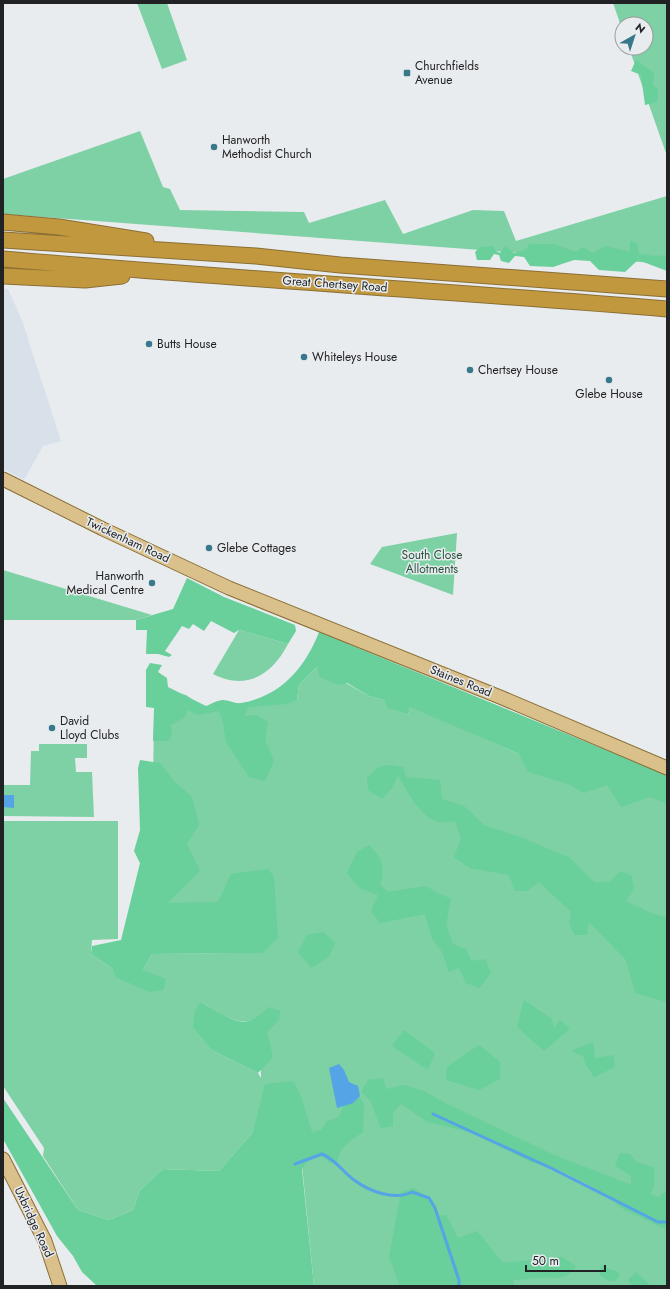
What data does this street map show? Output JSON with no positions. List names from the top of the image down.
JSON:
{
  "streets": {
    "highway": ["Great Chertsey Road"],
    "main road": ["Twickenham Road", "Staines Road", "Uxbridge Road"]
  },
  "crossings": [
    ["Twickenham Road", "Staines Road"]
  ],
  "parks": ["South Close Allotments"],
  "places": {
    "transit": ["Churchfields Avenue"],
    "other": [
      "Hanworth Methodist Church",
      "Butts House",
      "Whiteleys House",
      "Chertsey House",
      "Glebe House",
      "Glebe Cottages",
      "Hanworth Medical Centre",
      "David Lloyd Clubs"
    ]
  },
  "scale_bar": "50 m",
  "north": "top right"
}
